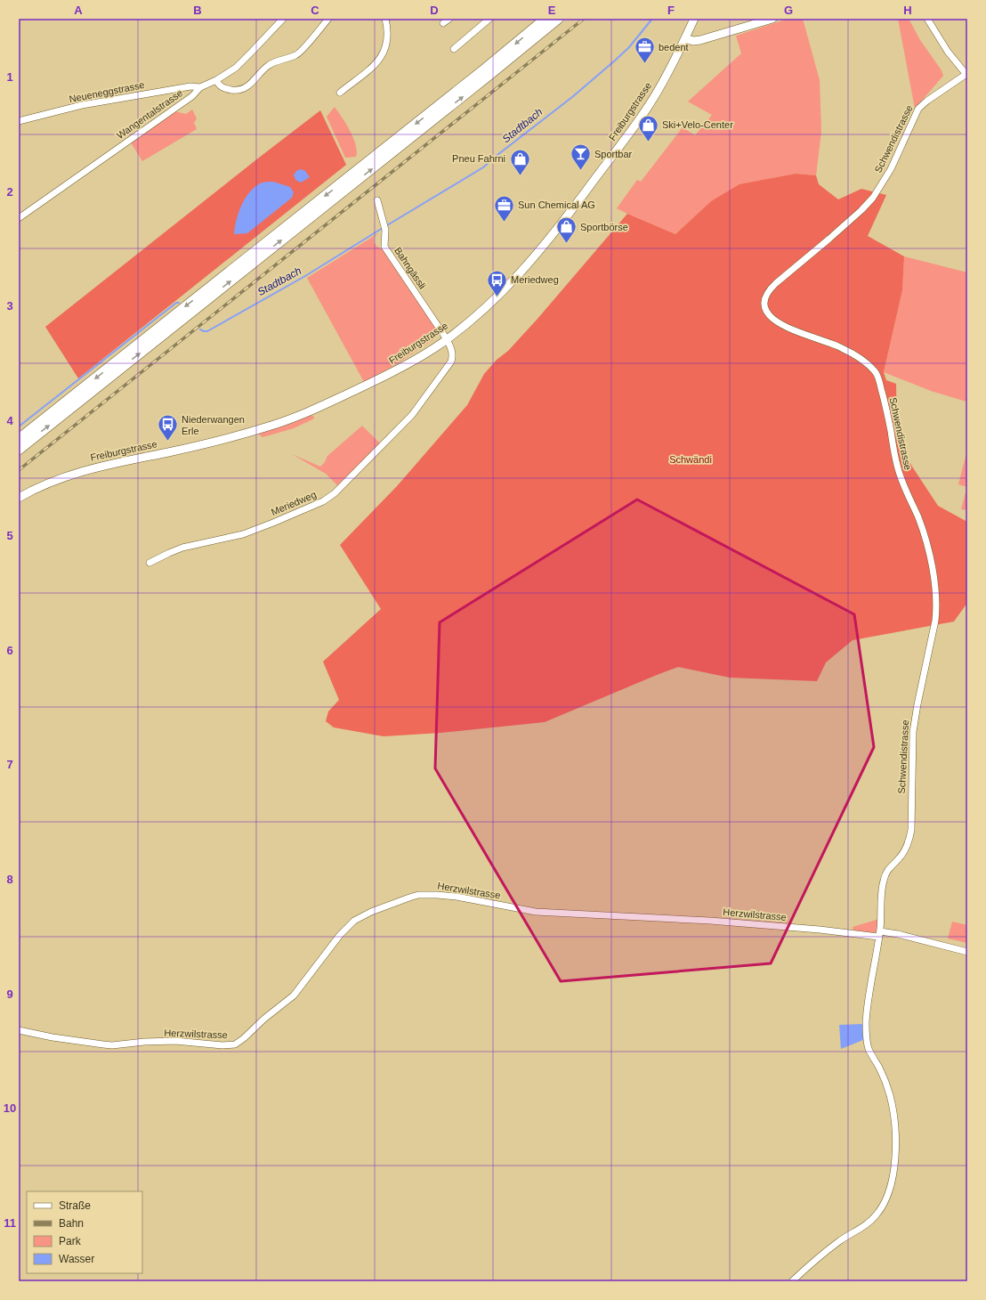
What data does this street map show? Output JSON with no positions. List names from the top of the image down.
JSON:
{
  "streets": {
    "main road": ["Freiburgstrasse"],
    "street": [
      "Neueneggstrasse",
      "Wangentalstrasse",
      "Schwendistrasse",
      "Bahngässli",
      "Meriedweg",
      "Herzwilstrasse"
    ]
  },
  "crossings": [
    ["Neueneggstrasse", "Wangentalstrasse"],
    ["Freiburgstrasse", "Bahngässli"],
    ["Freiburgstrasse", "Meriedweg"],
    ["Schwendistrasse", "Herzwilstrasse"],
    ["Bahngässli", "Meriedweg"]
  ],
  "water": ["Stadtbach"],
  "parks": ["Schwändi"],
  "places": {
    "office": ["bedent", "Sun Chemical AG"],
    "shop": ["Ski+Velo-Center", "Pneu Fahrni", "Sportbörse"],
    "bar": ["Sportbar"],
    "bus stop": ["Meriedweg", "Niederwangen Erle"]
  },
  "legend": [
    "Straße",
    "Bahn",
    "Park",
    "Wasser"
  ],
  "grid": {
    "columns": [
      "A",
      "B",
      "C",
      "D",
      "E",
      "F",
      "G",
      "H"
    ],
    "rows": [
      "1",
      "2",
      "3",
      "4",
      "5",
      "6",
      "7",
      "8",
      "9",
      "10",
      "11"
    ]
  }
}
